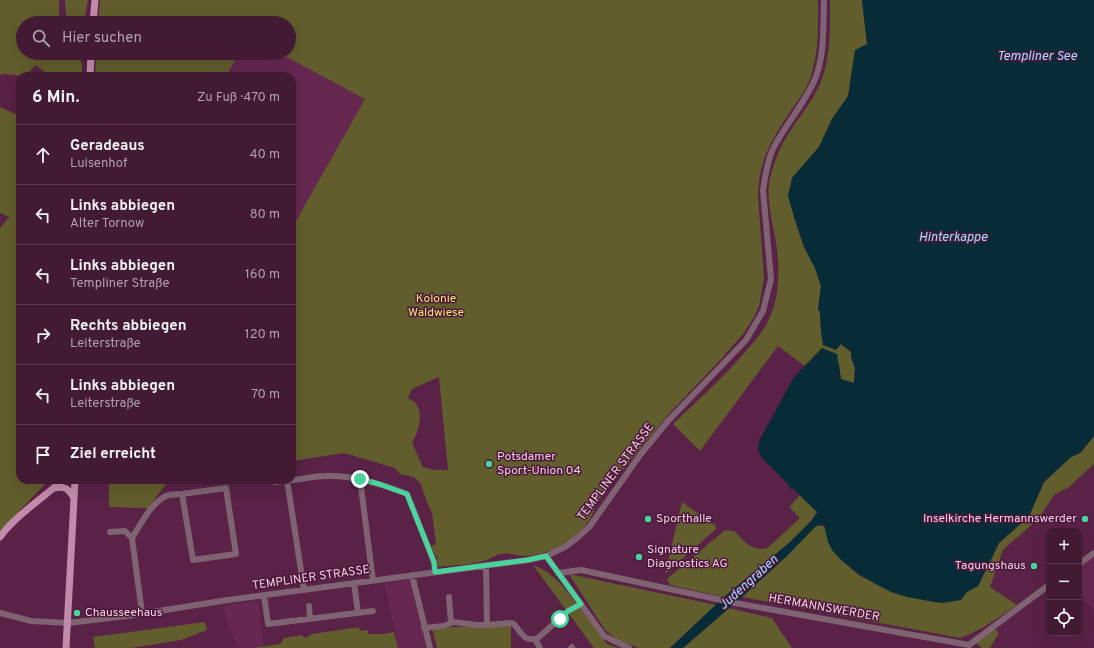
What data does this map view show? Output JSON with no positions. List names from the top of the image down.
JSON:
{
  "streets": {
    "street": ["TEMPLINER STRASSE", "HERMANNSWERDER"]
  },
  "water": ["Templiner See", "Hinterkappe", "Judengraben"],
  "parks": ["Kolonie Waldwiese"],
  "places": [
    "Potsdamer Sport-Union 04",
    "Sporthalle",
    "Inselkirche Hermannswerder",
    "Signature Diagnostics AG",
    "Tagungshaus",
    "Chausseehaus"
  ],
  "page": {
    "search": "Hier suchen",
    "heading": ["6 Min.", "Zu Fuß · 470 m"],
    "list": [
      ["Geradeaus", "Luisenhof", "40 m"],
      ["Links abbiegen", "Alter Tornow", "80 m"],
      ["Links abbiegen", "Templiner Straße", "160 m"],
      ["Rechts abbiegen", "Leiterstraße", "120 m"],
      ["Links abbiegen", "Leiterstraße", "70 m"],
      "Ziel erreicht"
    ],
    "map_buttons": ["+", "−"]
  }
}
